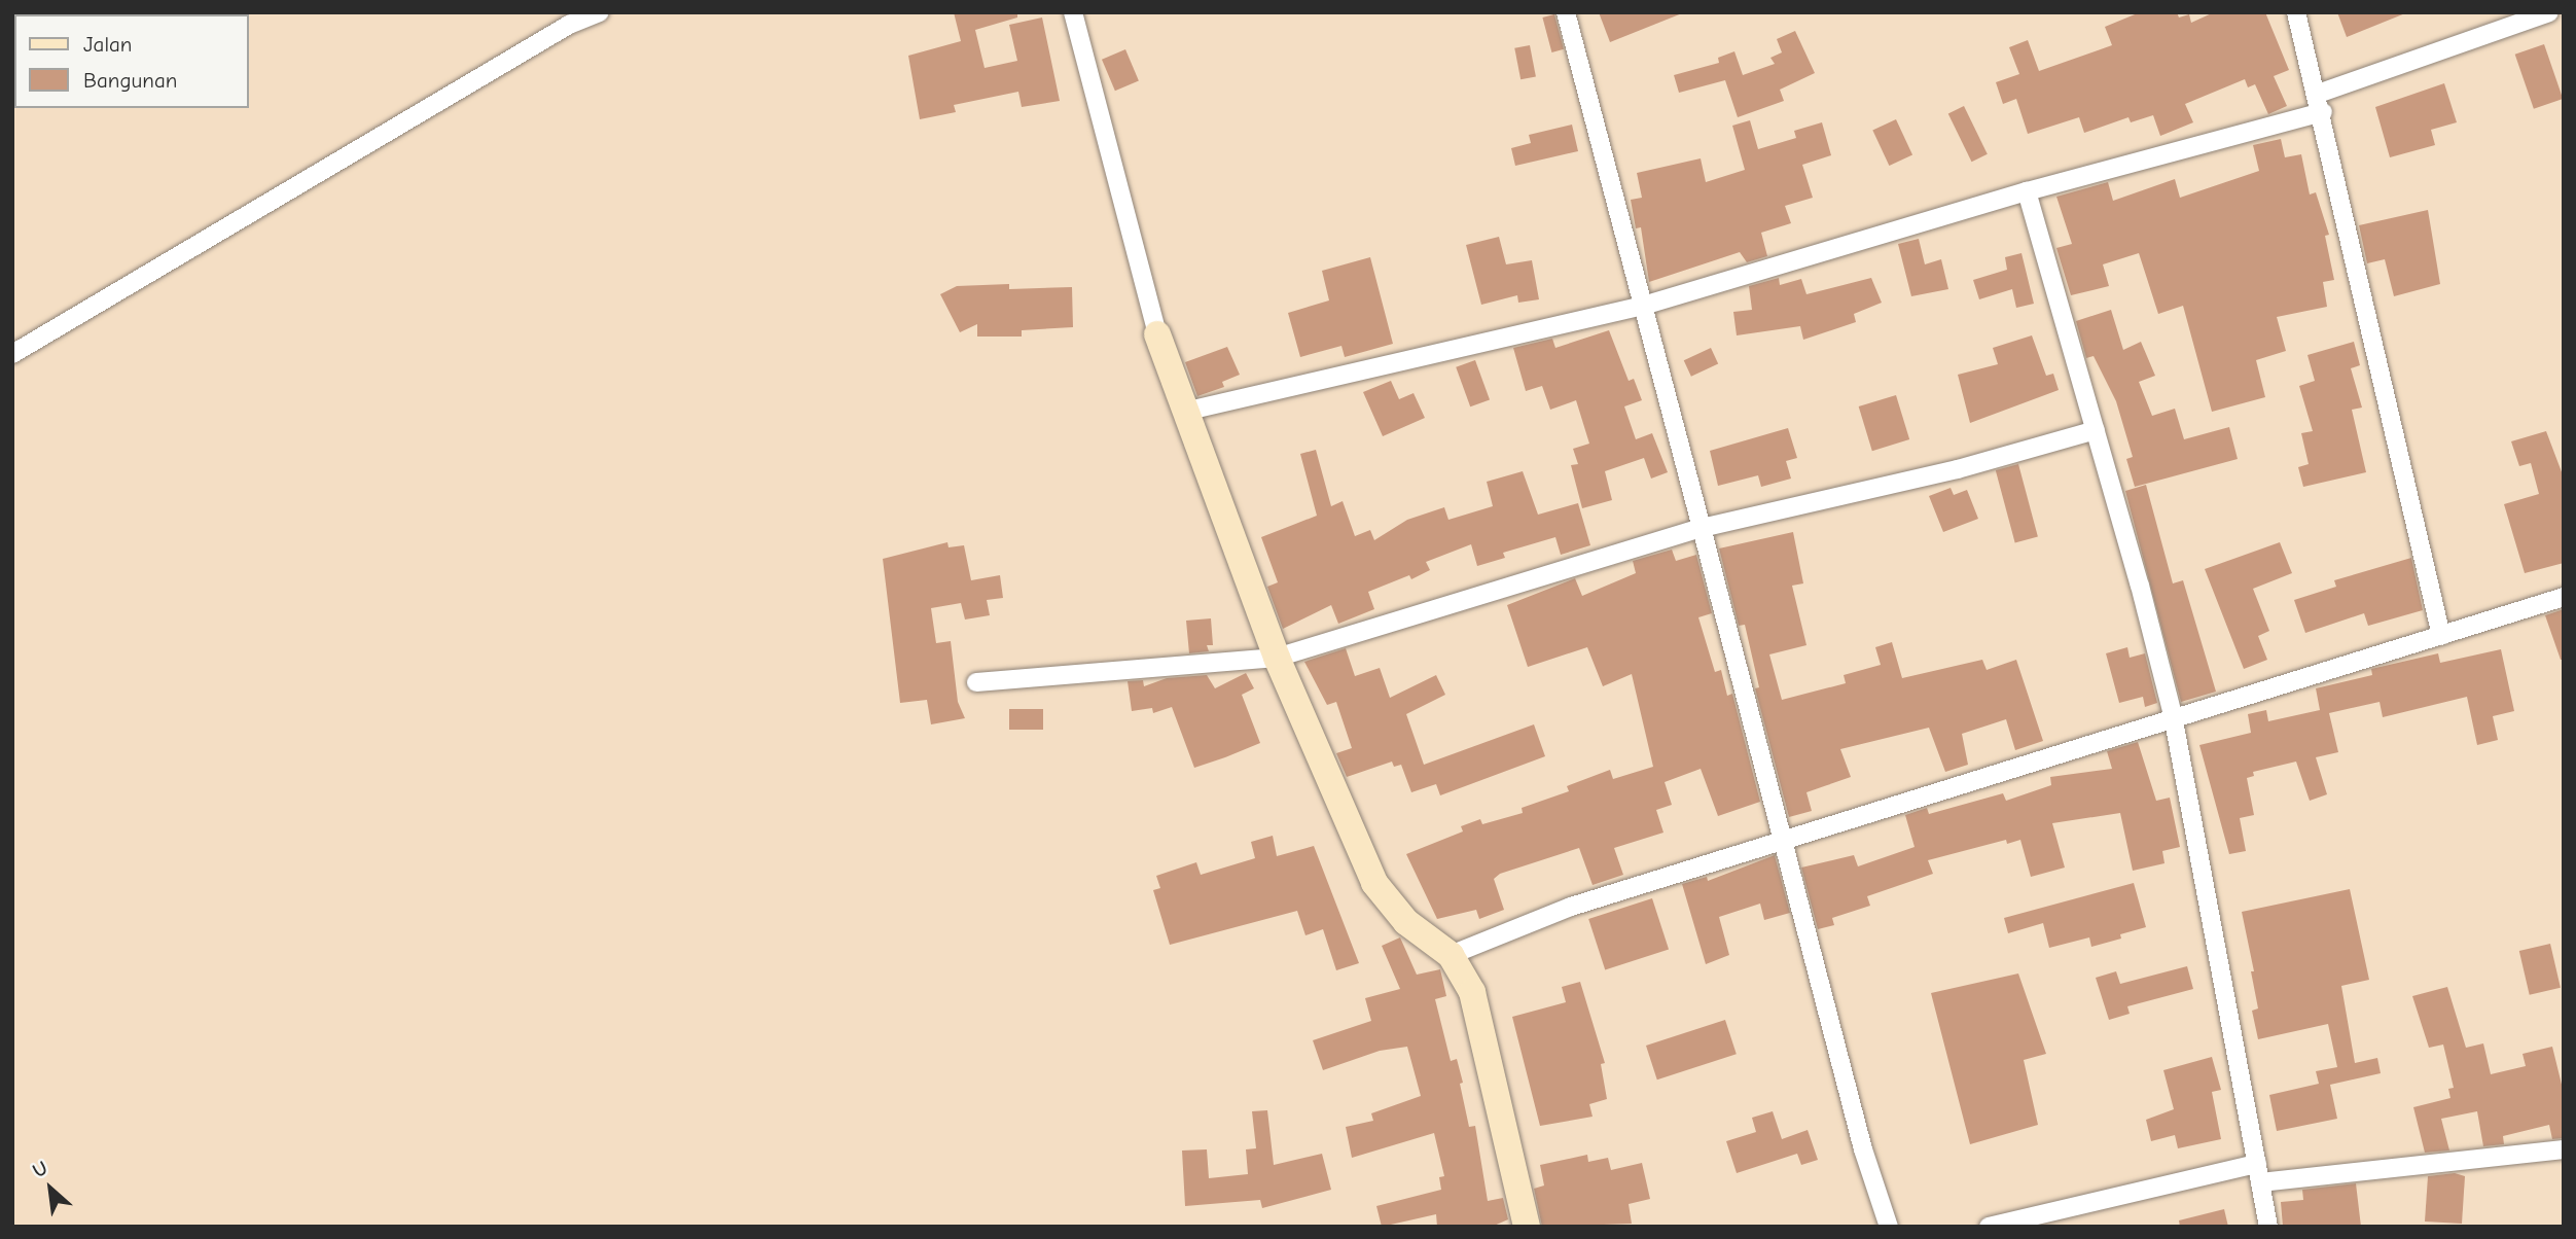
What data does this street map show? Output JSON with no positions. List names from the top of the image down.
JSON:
{
  "legend": ["Jalan", "Bangunan"],
  "north": "top left"
}
